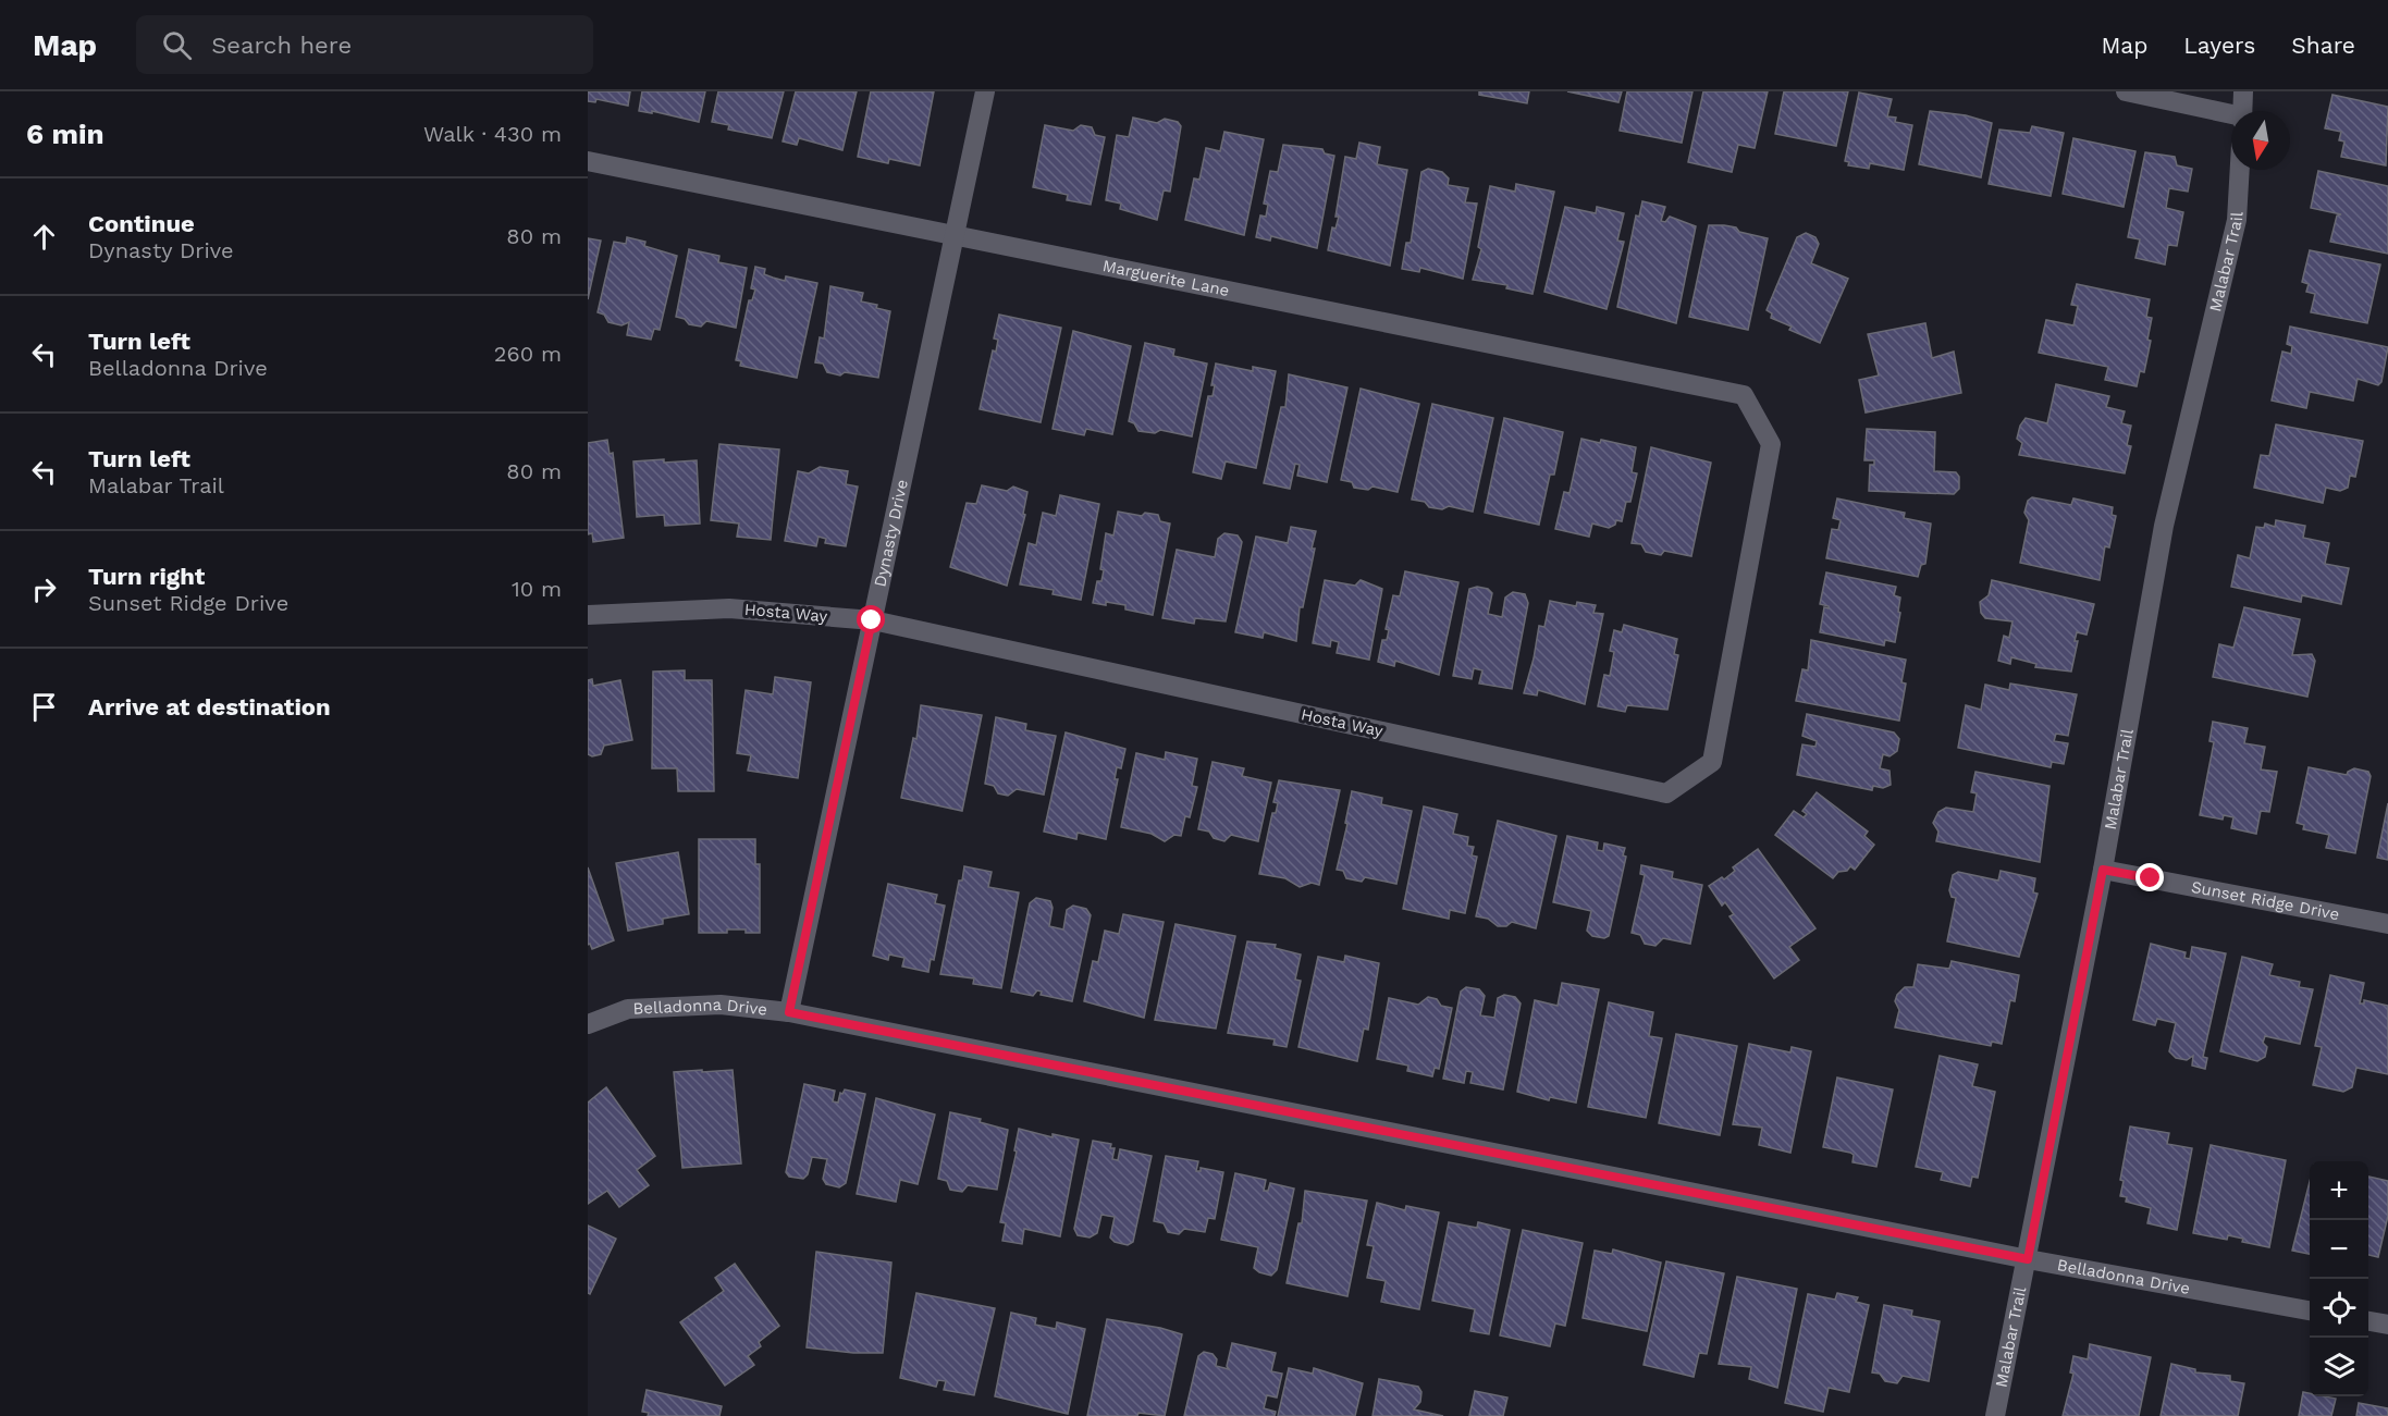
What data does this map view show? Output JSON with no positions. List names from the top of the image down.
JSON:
{
  "streets": {
    "street": [
      "Malabar Trail",
      "Marguerite Lane",
      "Dynasty Drive",
      "Hosta Way",
      "Sunset Ridge Drive",
      "Belladonna Drive"
    ]
  },
  "crossings": [
    ["Malabar Trail", "Sunset Ridge Drive"],
    ["Malabar Trail", "Belladonna Drive"],
    ["Marguerite Lane", "Dynasty Drive"],
    ["Marguerite Lane", "Hosta Way"],
    ["Dynasty Drive", "Hosta Way"],
    ["Dynasty Drive", "Belladonna Drive"]
  ],
  "north": "bottom",
  "page": {
    "header": "Map",
    "search": "Search here",
    "nav": ["Map", "Layers", "Share"],
    "heading": ["6 min", "Walk · 430 m"],
    "list": [
      ["Continue", "Dynasty Drive", "80 m"],
      ["Turn left", "Belladonna Drive", "260 m"],
      ["Turn left", "Malabar Trail", "80 m"],
      ["Turn right", "Sunset Ridge Drive", "10 m"],
      "Arrive at destination"
    ],
    "map_buttons": ["+", "−"]
  }
}
